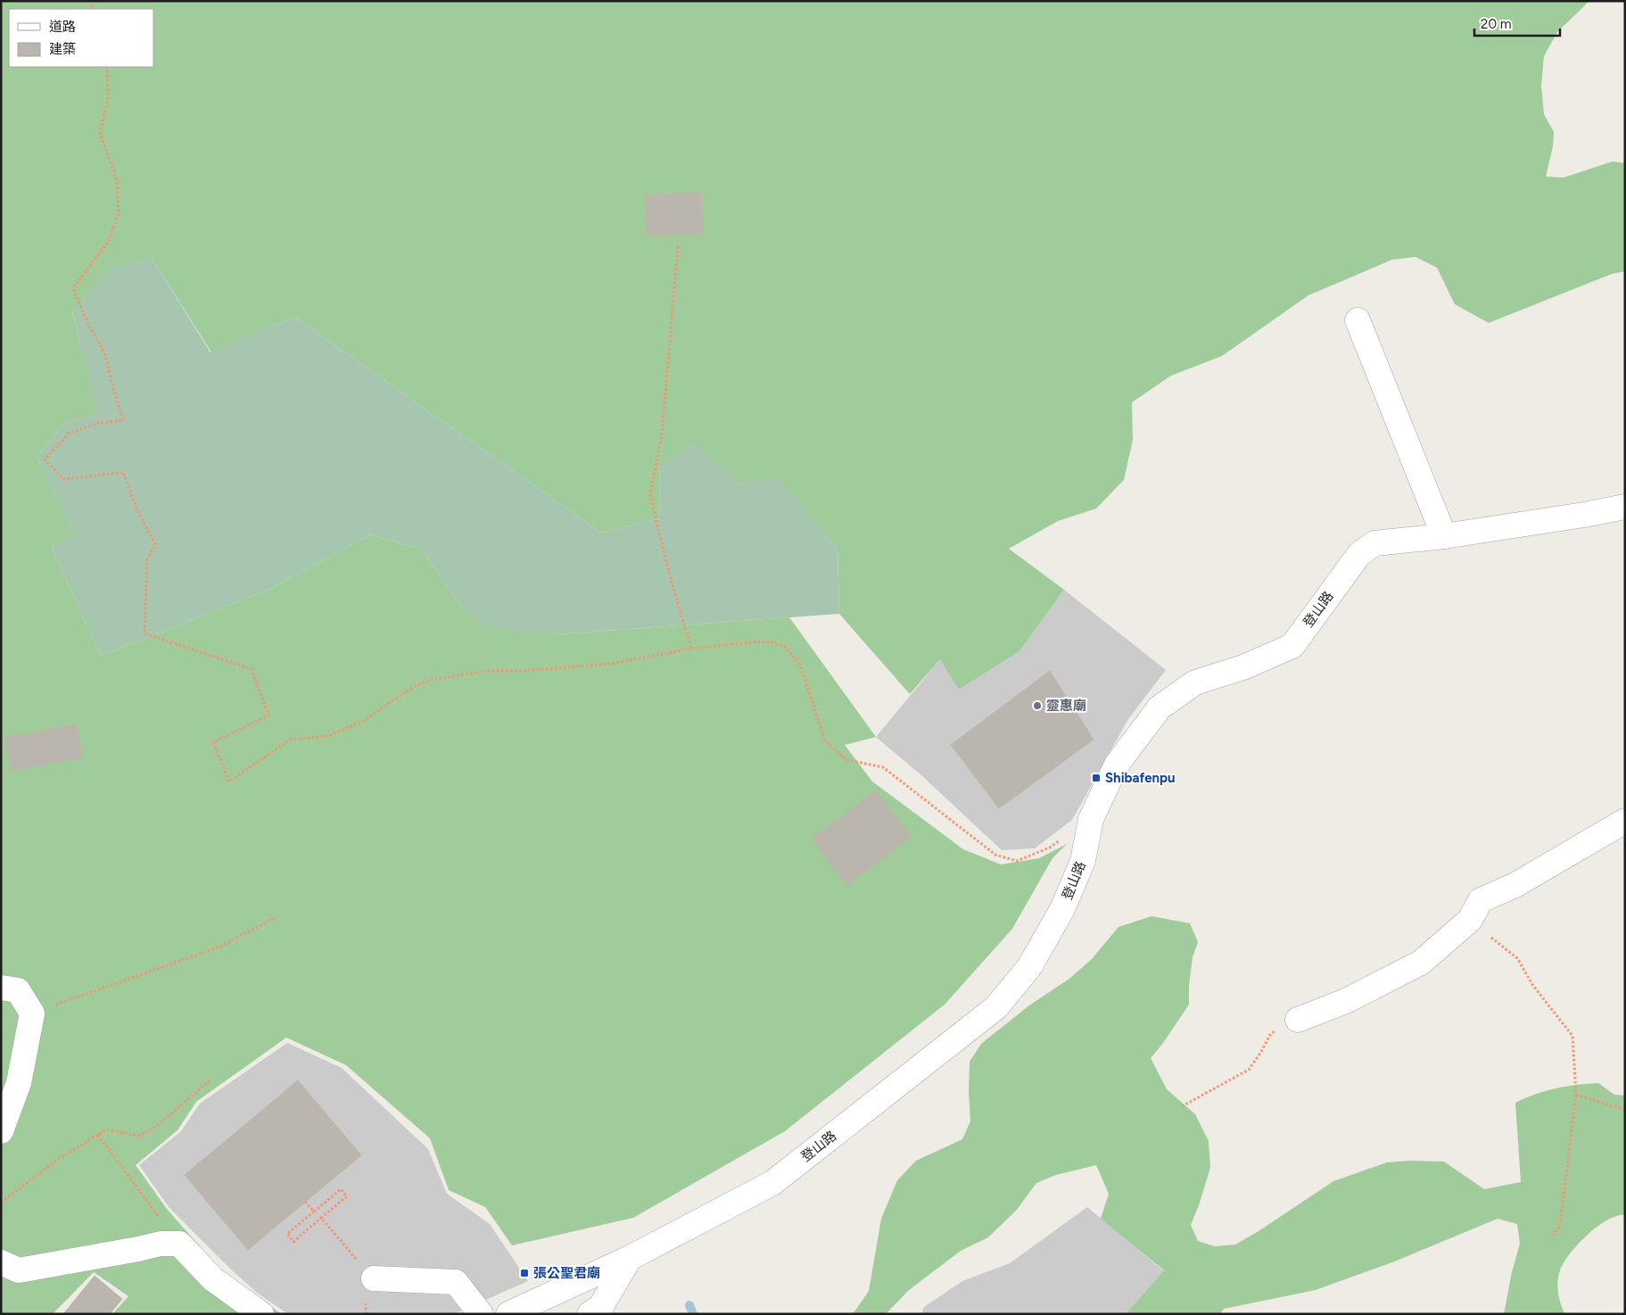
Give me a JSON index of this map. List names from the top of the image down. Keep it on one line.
{"streets":{"street":["登山路"]},"places":{"other":["靈惠廟"],"transit":["Shibafenpu","張公聖君廟"]},"legend":["道路","建築"],"scale_bar":"20 m"}
